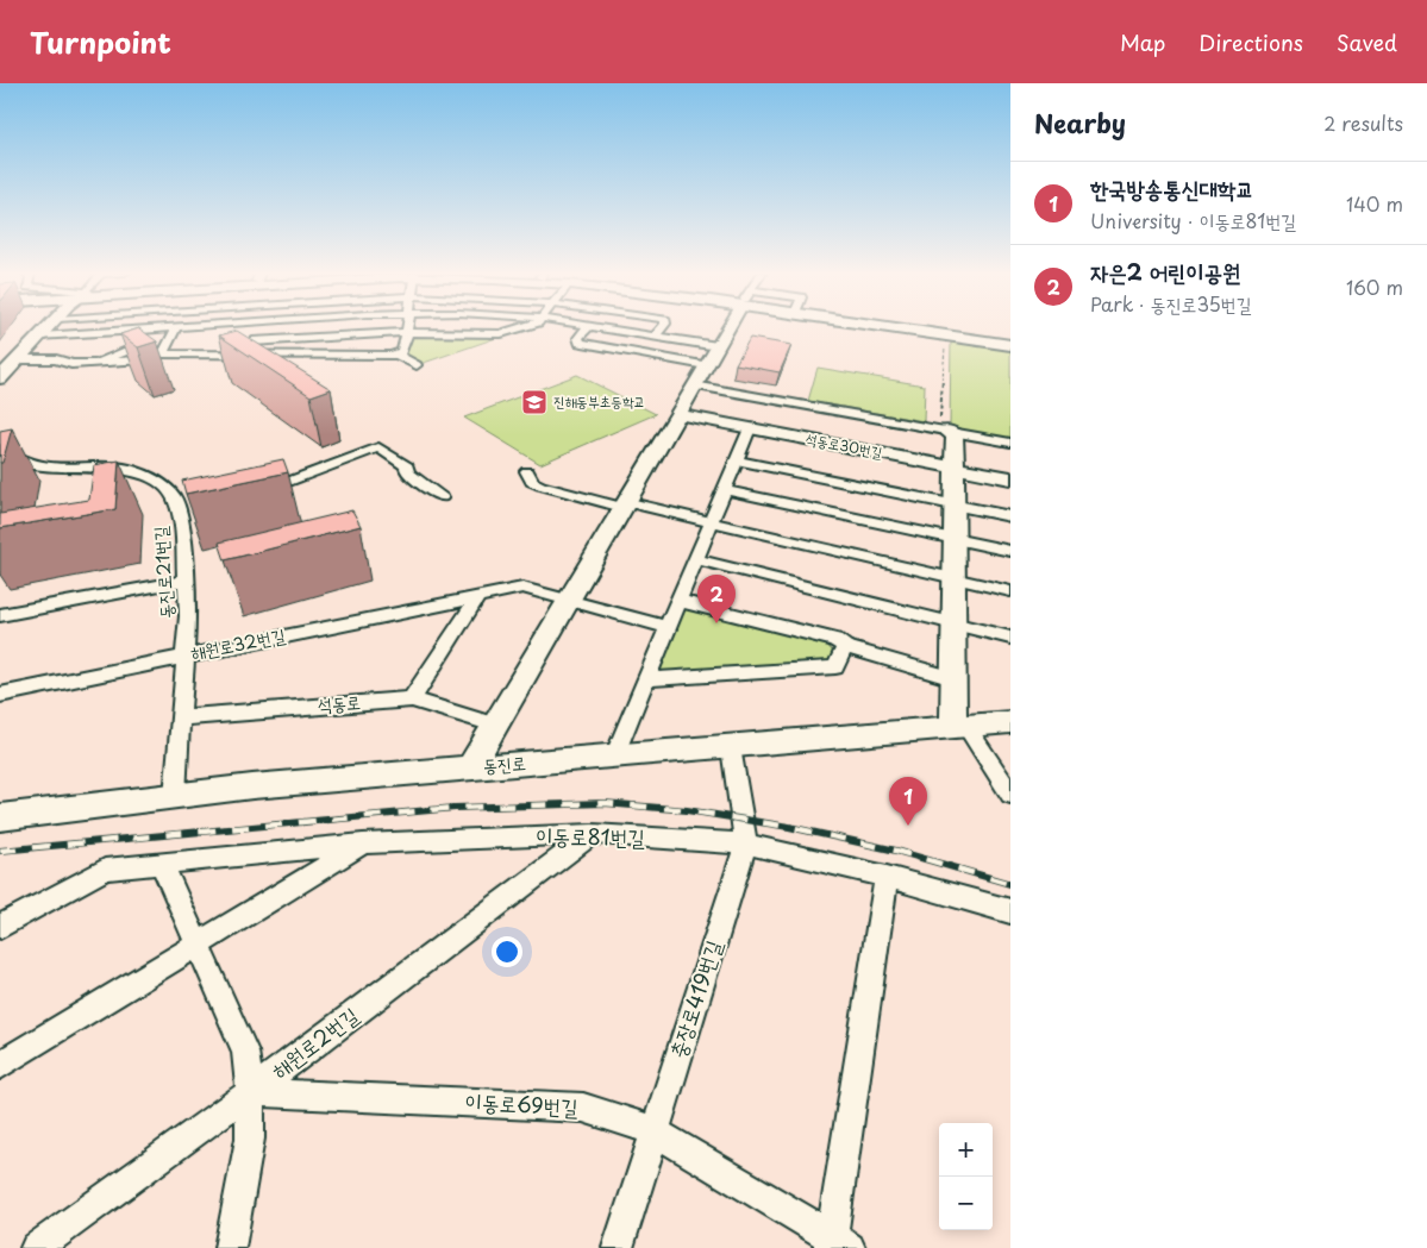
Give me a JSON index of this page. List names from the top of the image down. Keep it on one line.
{"streets":{"street":["석동로30번길","동진로21번길","해원로32번길","석동로","동진로","이동로81번길","충장로419번길","해원로2번길","이동로69번길"]},"crossings":[["동진로21번길","해원로32번길"],["동진로21번길","석동로"],["동진로21번길","동진로"],["동진로","충장로419번길"],["이동로81번길","충장로419번길"],["이동로81번길","해원로2번길"],["이동로81번길","이동로69번길"],["충장로419번길","이동로69번길"],["해원로2번길","이동로69번길"]],"places":{"school or university":["진해동부초등학교"]},"page":{"header":"Turnpoint","nav":["Map","Directions","Saved"],"heading":["Nearby","2 results"],"list":[{"mark":"1","name":"한국방송통신대학교","note":"University · 이동로81번길","value":"140 m"},{"mark":"2","name":"자은2 어린이공원","note":"Park · 동진로35번길","value":"160 m"}],"pins":["2","1"],"map_buttons":["+","−"]}}
